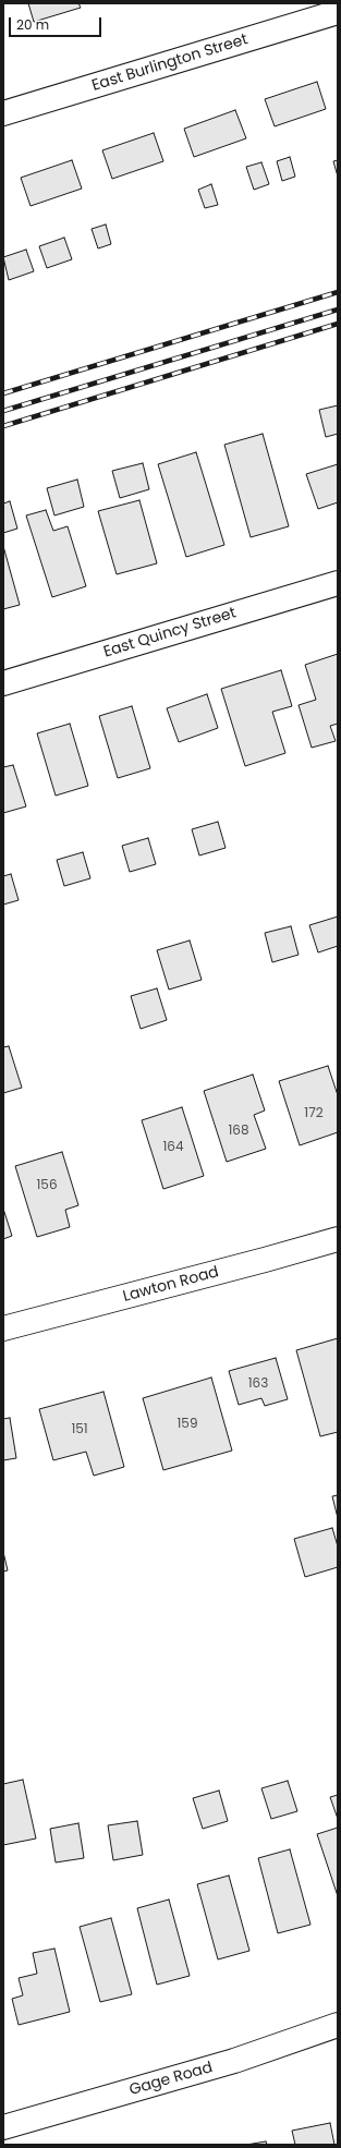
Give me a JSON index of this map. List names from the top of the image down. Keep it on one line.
{"streets":{"street":["East Burlington Street","East Quincy Street","Lawton Road","Gage Road"]},"house_numbers":["172","168","164","156","163","159","151"],"scale_bar":"20 m"}
